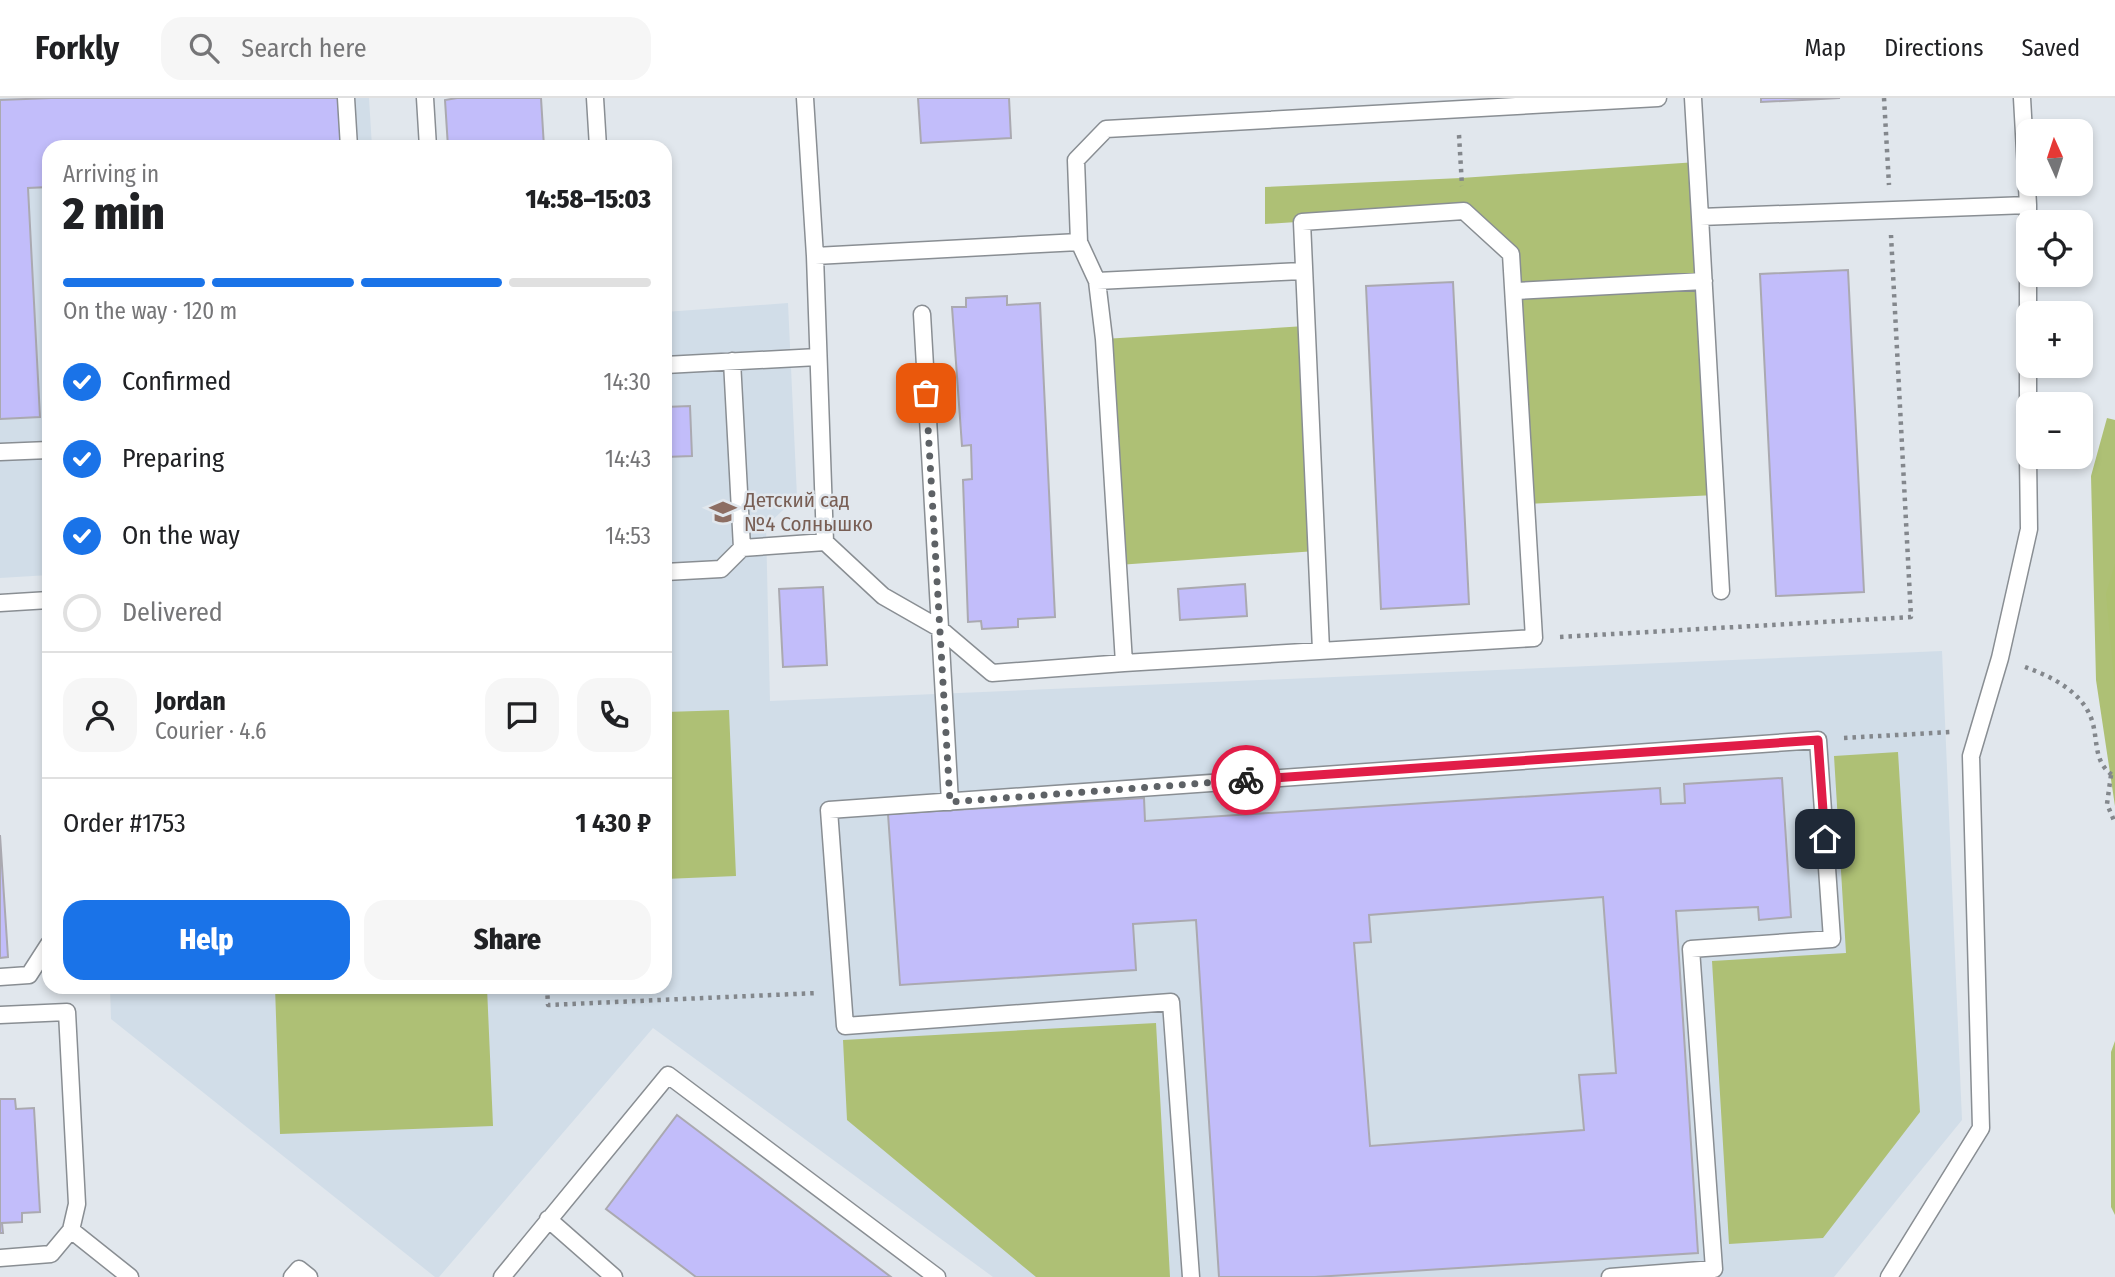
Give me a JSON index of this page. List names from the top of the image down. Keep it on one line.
{"places":{"school or university":["Детский сад №4 Солнышко"]},"north":"top","page":{"header":"Forkly","search":"Search here","nav":["Map","Directions","Saved"],"map_buttons":["+","−"],"heading":["2 min","Arriving in","14:58–15:03"],"panel":["Jordan","Courier · 4.6","Order #1753","1 430 ₽"],"bar":"On the way · 120 m","list":[["Confirmed","14:30"],["Preparing","14:43"],["On the way","14:53"],"Delivered"],"buttons":["Help","Share"]}}
